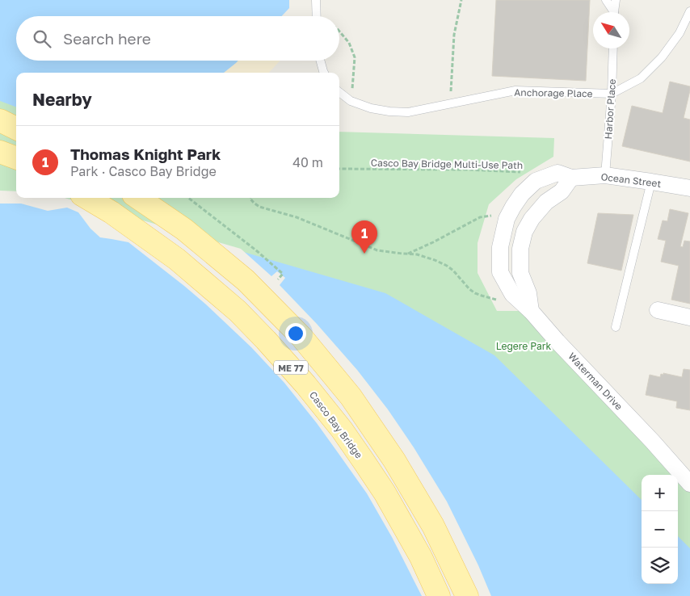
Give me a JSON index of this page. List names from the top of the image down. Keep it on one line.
{"streets":{"main road":["ME 77","Casco Bay Bridge"],"street":["Ocean Street","Waterman Drive"],"lane":["Anchorage Place","Harbor Place"],"path":["Casco Bay Bridge Multi-Use Path"]},"crossings":[["Anchorage Place","Harbor Place"],["Harbor Place","Ocean Street"],["Ocean Street","Waterman Drive"]],"parks":["Legere Park"],"north":"top left","page":{"search":"Search here","heading":"Nearby","list":[{"mark":"1","name":"Thomas Knight Park","note":"Park · Casco Bay Bridge","value":"40 m"}],"pins":"1","map_buttons":["+","−"]}}
